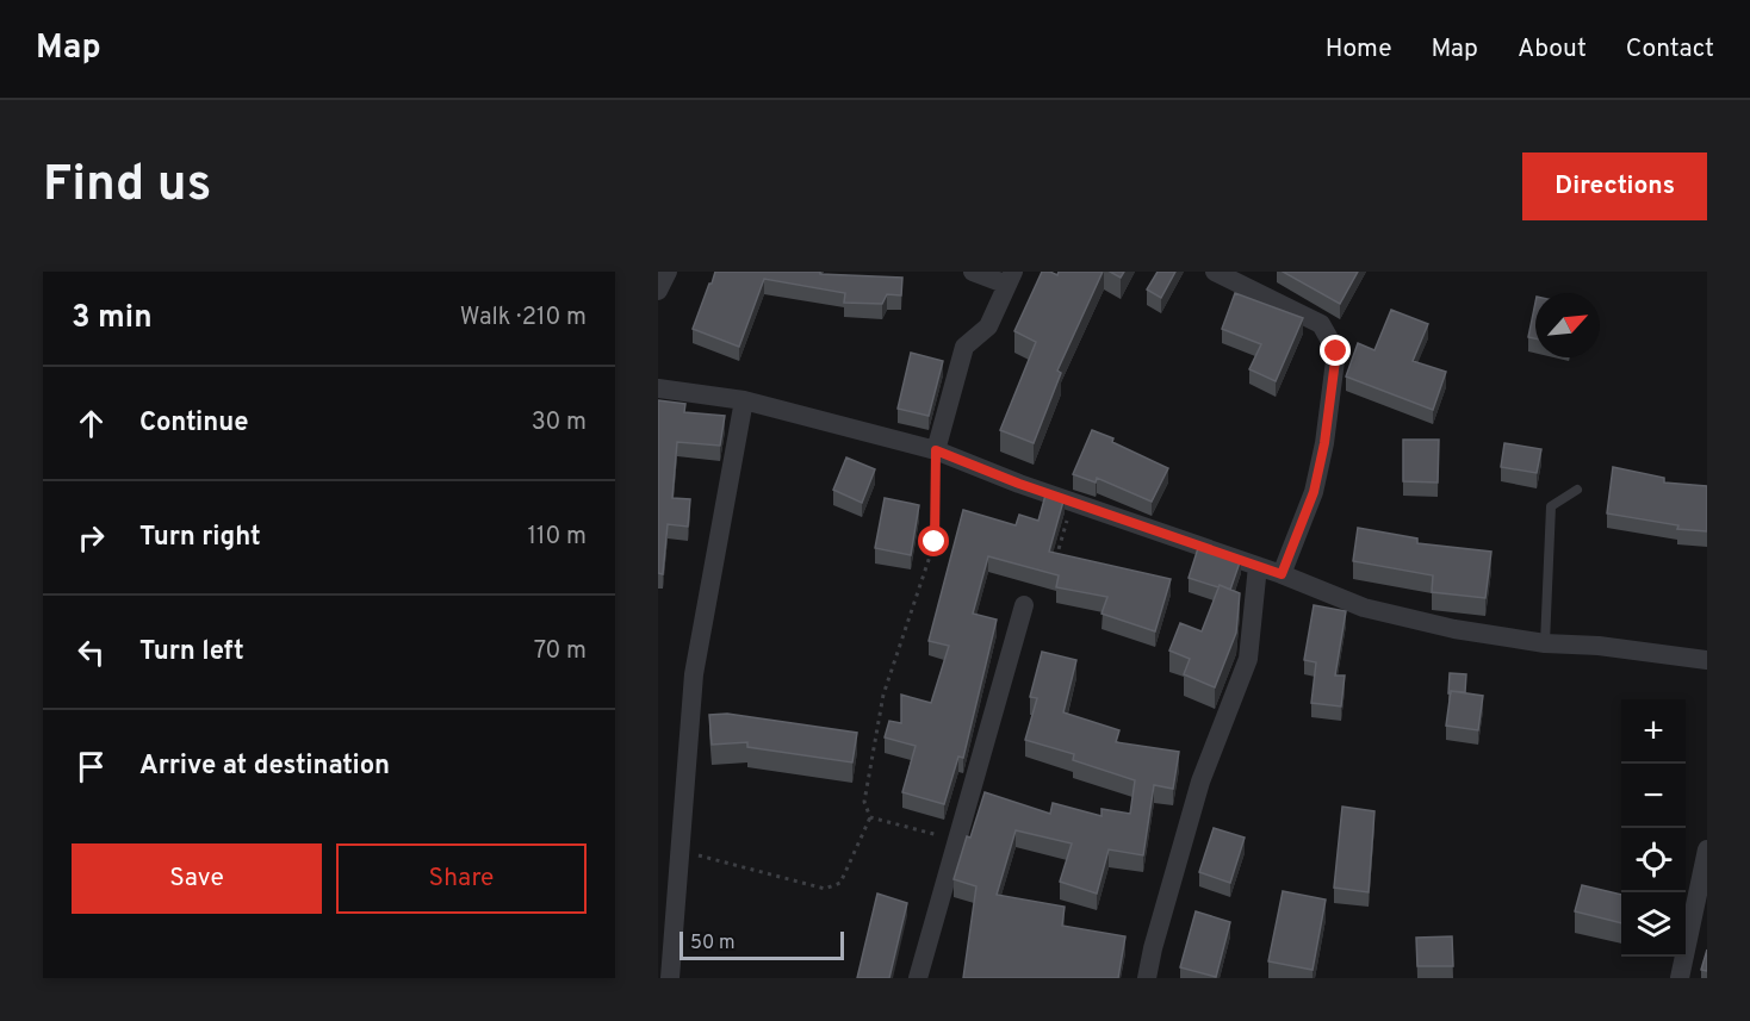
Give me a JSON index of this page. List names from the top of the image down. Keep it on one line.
{"scale_bar":"50 m","north":"top right","page":{"header":"Map","nav":["Home","Map","About","Contact"],"buttons":["Directions",["Save","Share"]],"title":"Find us","heading":["3 min","Walk · 210 m"],"list":[["Continue","30 m"],["Turn right","110 m"],["Turn left","70 m"],"Arrive at destination"],"map_buttons":["+","−"],"scale":"50 m"}}
